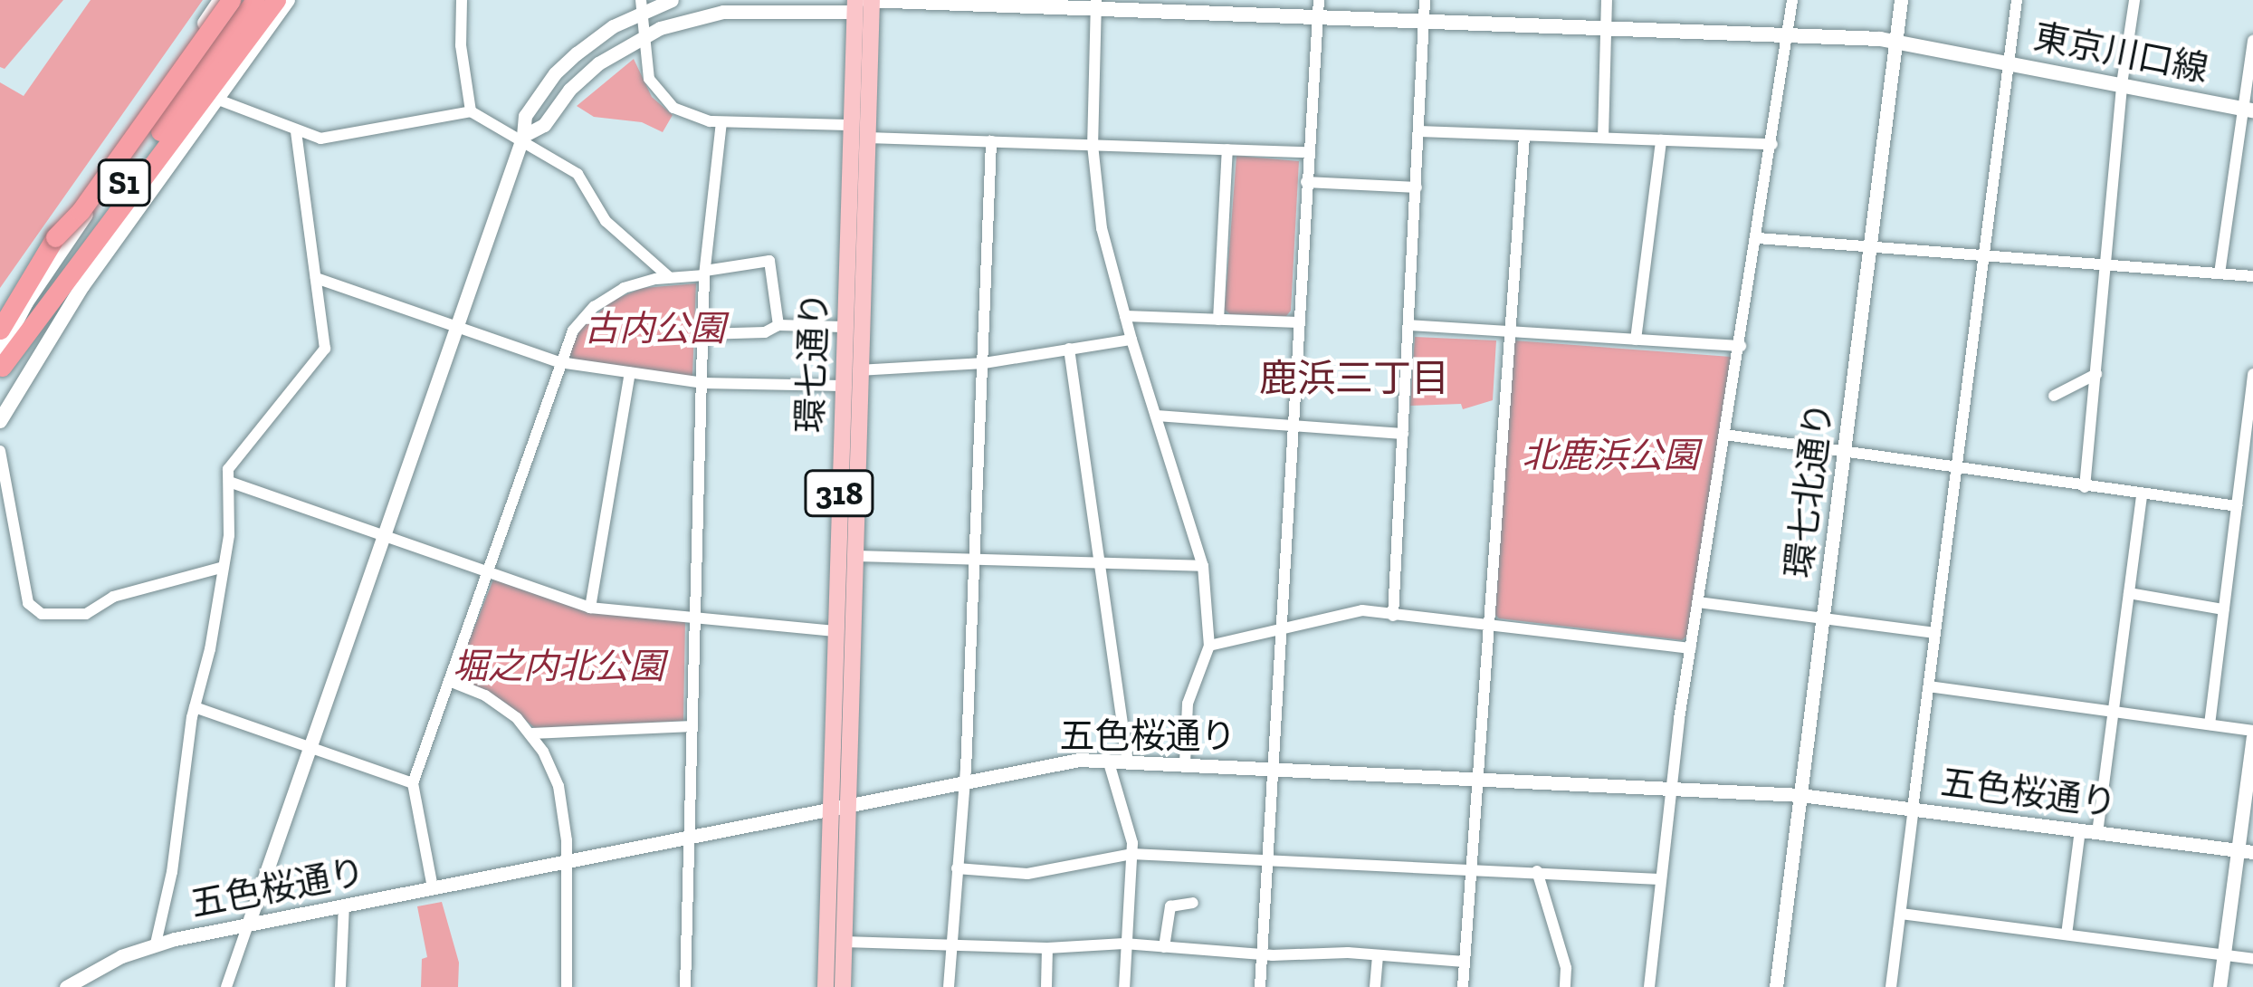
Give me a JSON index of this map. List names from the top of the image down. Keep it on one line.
{"streets":{"highway":["S1"],"main road":["東京川口線","環七通り","318"],"street":["環七北通り","五色桜通り"]},"crossings":[["東京川口線","環七通り"],["東京川口線","環七北通り"],["環七通り","五色桜通り"],["環七北通り","五色桜通り"]],"districts":["鹿浜三丁目"],"parks":["古内公園","北鹿浜公園","堀之内北公園"]}
